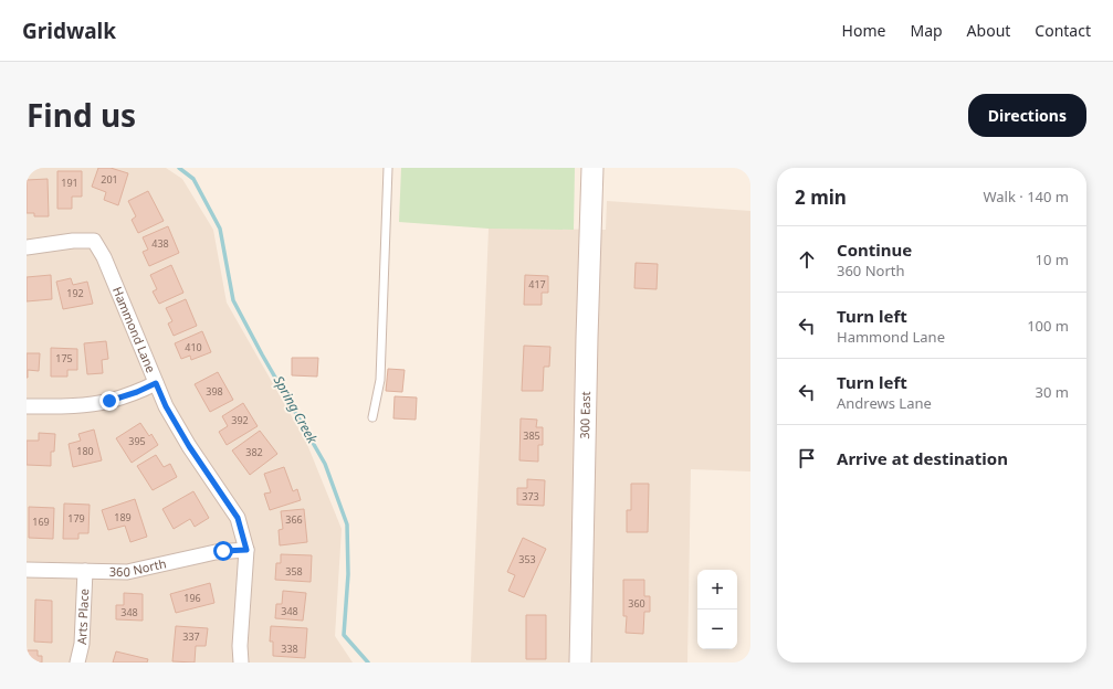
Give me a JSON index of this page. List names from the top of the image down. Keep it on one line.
{"streets":{"street":["Hammond Lane","300 East","360 North","Arts Place"]},"crossings":[["Hammond Lane","360 North"],["360 North","Arts Place"]],"water":["Spring Creek"],"house_numbers":["201","191","438","417","192","410","175","398","392","385","395","180","382","373","189","179","366","169","353","358","196","360","348","348","337","338"],"page":{"header":"Gridwalk","nav":["Home","Map","About","Contact"],"title":"Find us","buttons":"Directions","heading":["2 min","Walk · 140 m"],"list":[["Continue","360 North","10 m"],["Turn left","Hammond Lane","100 m"],["Turn left","Andrews Lane","30 m"],"Arrive at destination"],"map_buttons":["+","−"]}}
